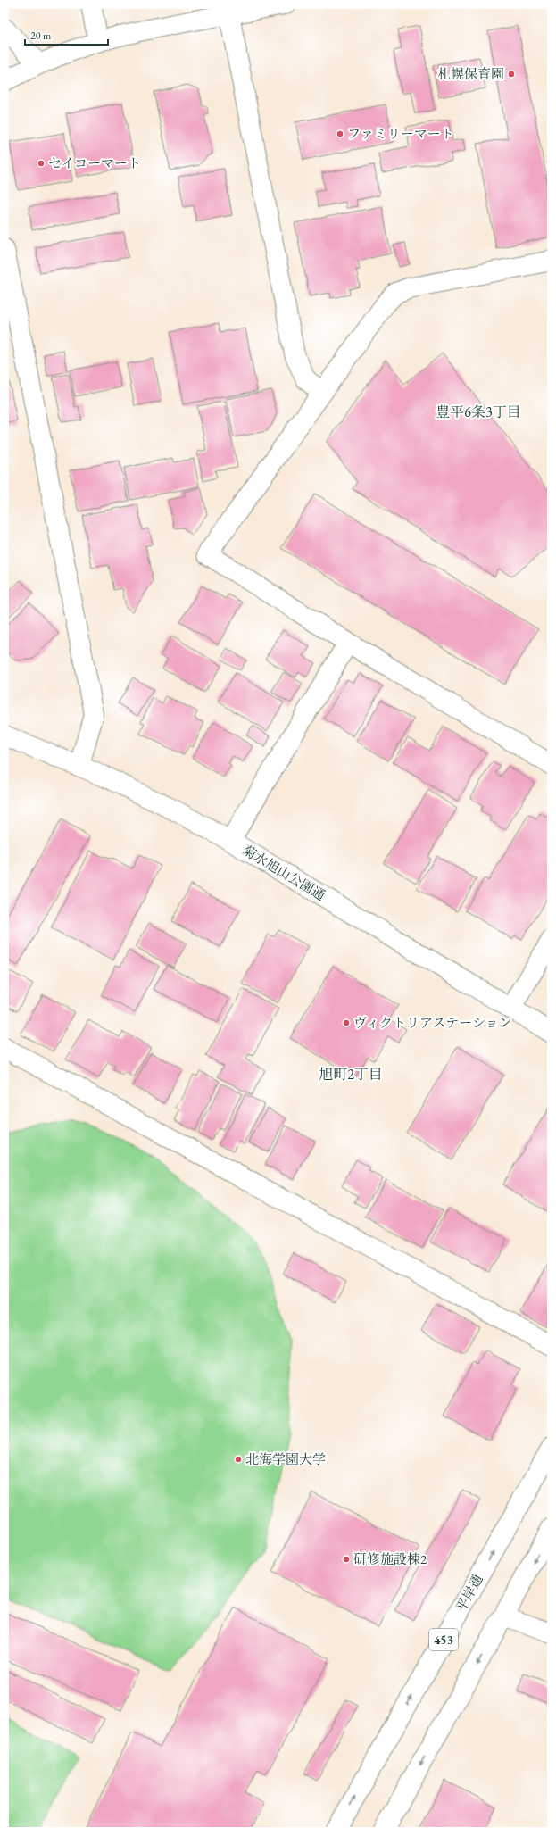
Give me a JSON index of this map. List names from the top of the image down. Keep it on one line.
{"streets":{"main road":["菊水旭山公園通","平岸通","453"]},"districts":["豊平6条3丁目","旭町2丁目"],"places":["札幌保育園","ファミリーマート","セイコーマート","ヴィクトリアステーション","北海学園大学","研修施設棟2"],"scale_bar":"20 m"}
